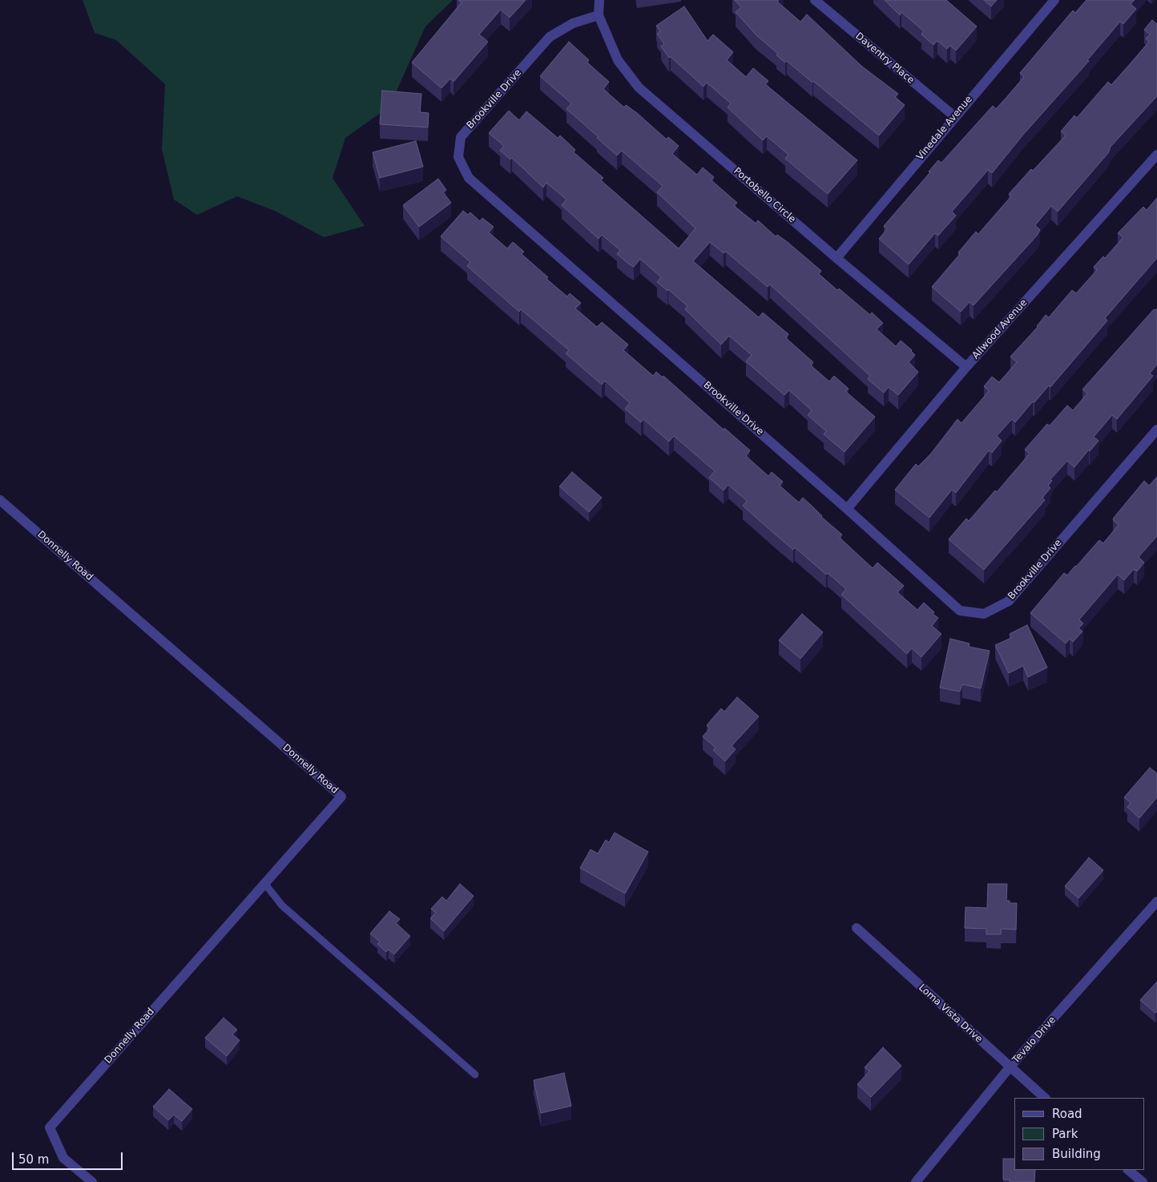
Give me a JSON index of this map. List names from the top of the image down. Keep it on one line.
{"streets":{"street":["Daventry Place","Brookville Drive","Vinedale Avenue","Portobello Circle","Allwood Avenue","Donnelly Road","Loma Vista Drive","Tevalo Drive"]},"crossings":[["Daventry Place","Vinedale Avenue"],["Brookville Drive","Portobello Circle"],["Brookville Drive","Allwood Avenue"],["Vinedale Avenue","Portobello Circle"],["Portobello Circle","Allwood Avenue"],["Loma Vista Drive","Tevalo Drive"]],"legend":["Road","Park","Building"],"scale_bar":"50 m"}
